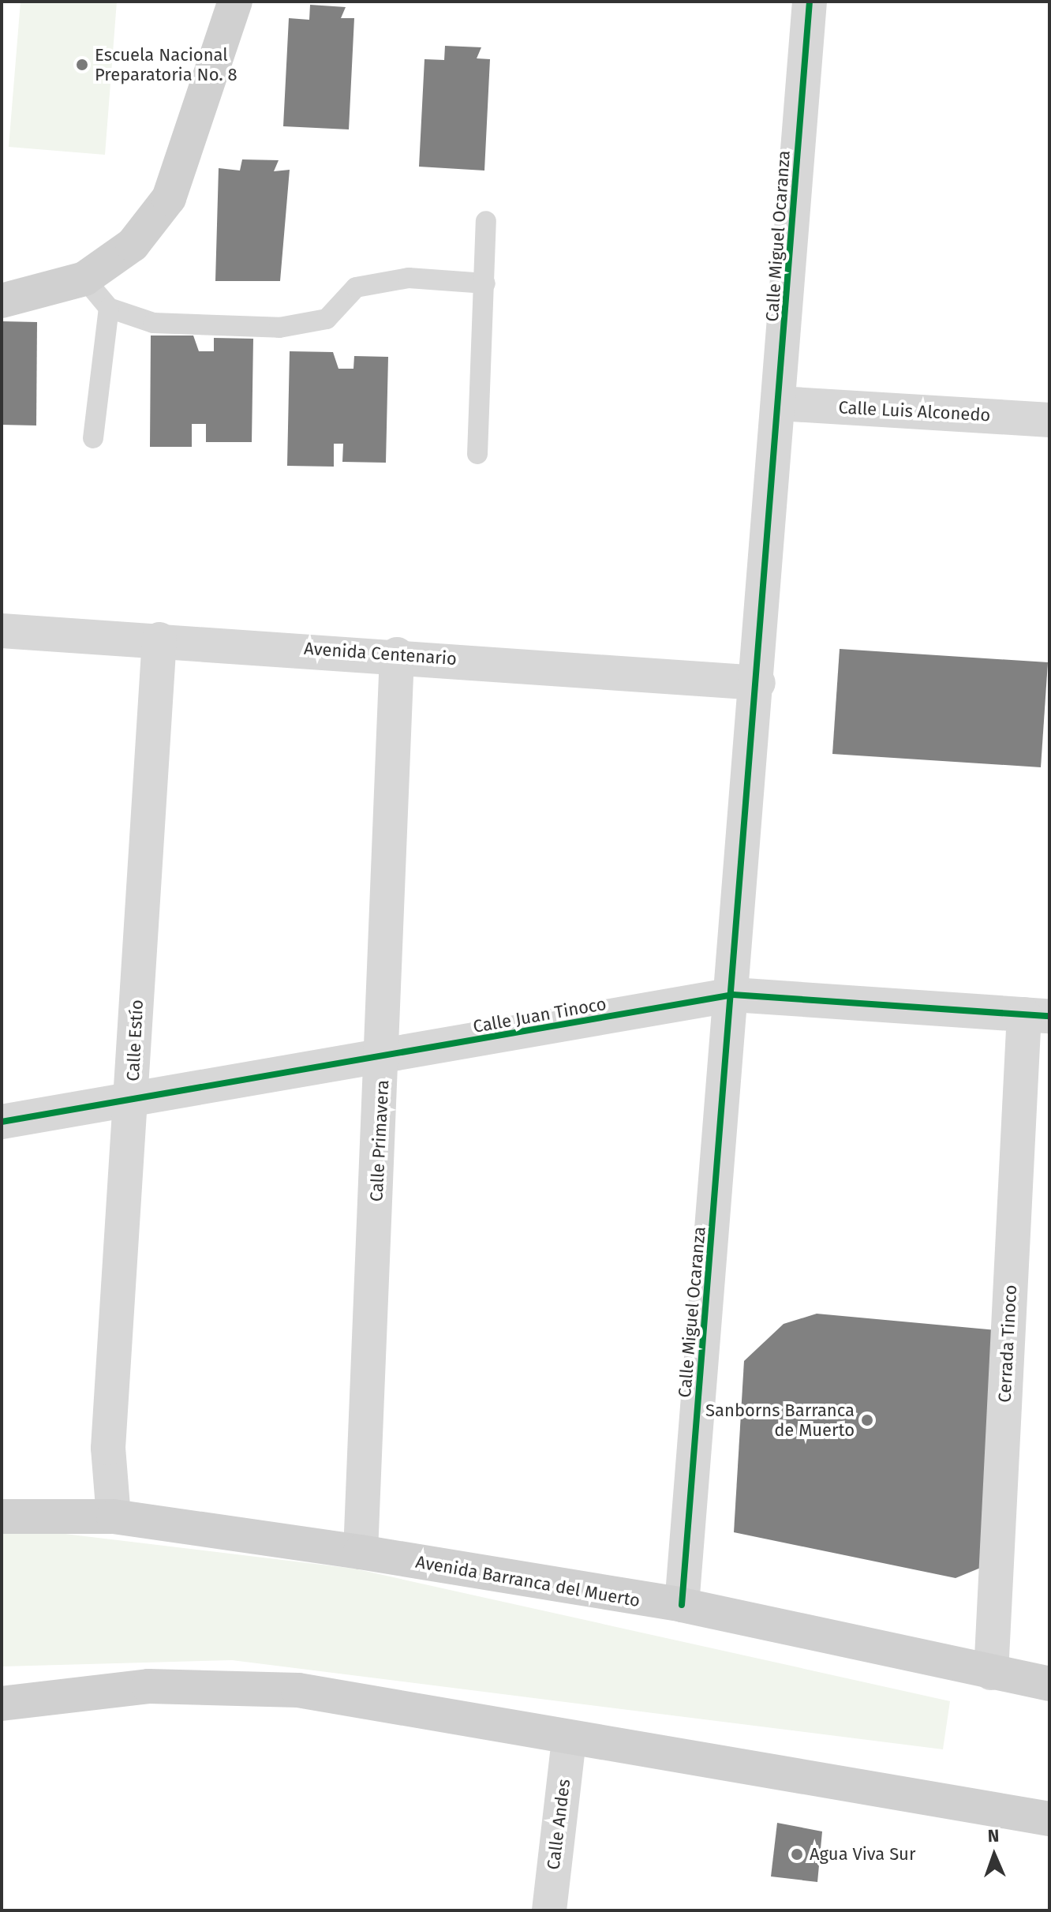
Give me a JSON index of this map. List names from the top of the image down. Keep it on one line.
{"streets":{"main road":["Avenida Barranca del Muerto"],"street":["Calle Miguel Ocaranza","Calle Luis Alconedo","Avenida Centenario","Calle Juan Tinoco","Calle Estío","Calle Primavera","Cerrada Tinoco","Calle Andes"]},"crossings":[["Calle Miguel Ocaranza","Calle Luis Alconedo"],["Calle Miguel Ocaranza","Avenida Centenario"],["Calle Miguel Ocaranza","Calle Juan Tinoco"],["Calle Miguel Ocaranza","Avenida Barranca del Muerto"],["Avenida Centenario","Calle Estío"],["Avenida Centenario","Calle Primavera"],["Calle Juan Tinoco","Calle Estío"],["Calle Juan Tinoco","Calle Primavera"],["Calle Juan Tinoco","Cerrada Tinoco"],["Calle Estío","Avenida Barranca del Muerto"],["Calle Primavera","Avenida Barranca del Muerto"],["Cerrada Tinoco","Avenida Barranca del Muerto"]],"places":["Escuela Nacional Preparatoria No. 8","Sanborns Barranca de Muerto","Agua Viva Sur"],"north":"top"}
